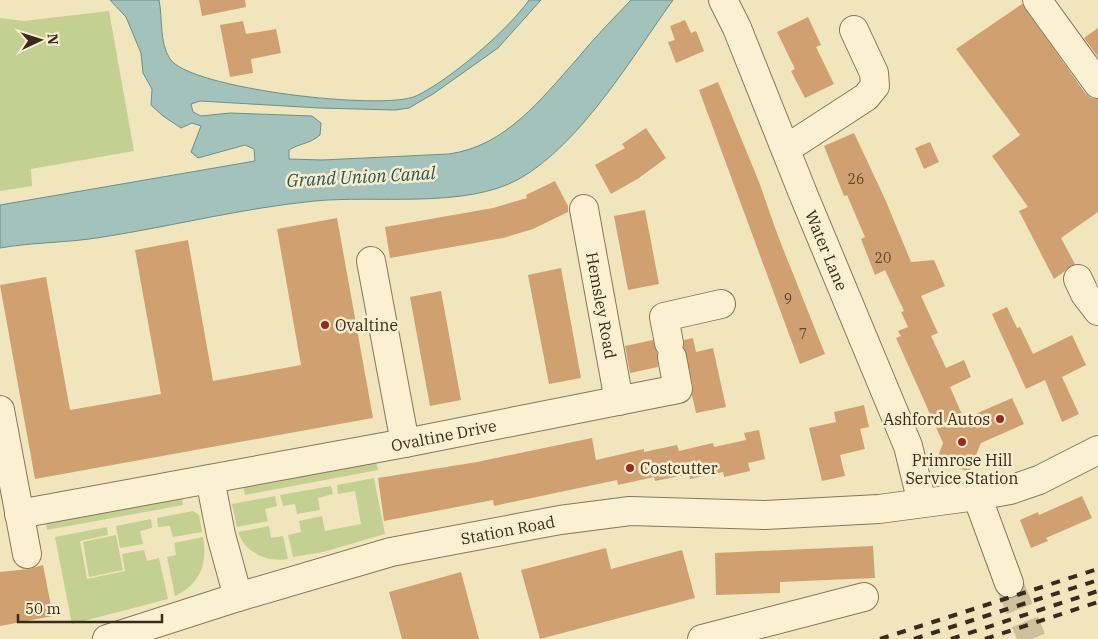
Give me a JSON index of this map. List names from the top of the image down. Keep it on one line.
{"streets":{"street":["Water Lane","Hemsley Road","Ovaltine Drive","Station Road"]},"crossings":[["Water Lane","Station Road"],["Hemsley Road","Ovaltine Drive"]],"water":["Grand Union Canal"],"places":["Ovaltine","Ashford Autos","Primrose Hill Service Station","Costcutter"],"house_numbers":["26","20","9","7"],"scale_bar":"50 m","north":"right"}
